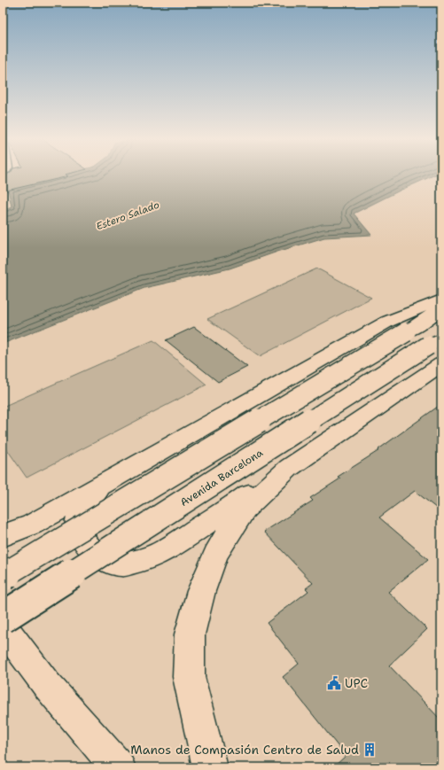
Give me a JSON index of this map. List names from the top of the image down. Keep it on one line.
{"streets":{"main road":["Avenida Barcelona"]},"water":["Estero Salado"],"places":{"public building":["UPC"],"building":["Manos de Compasión Centro de Salud"]}}
